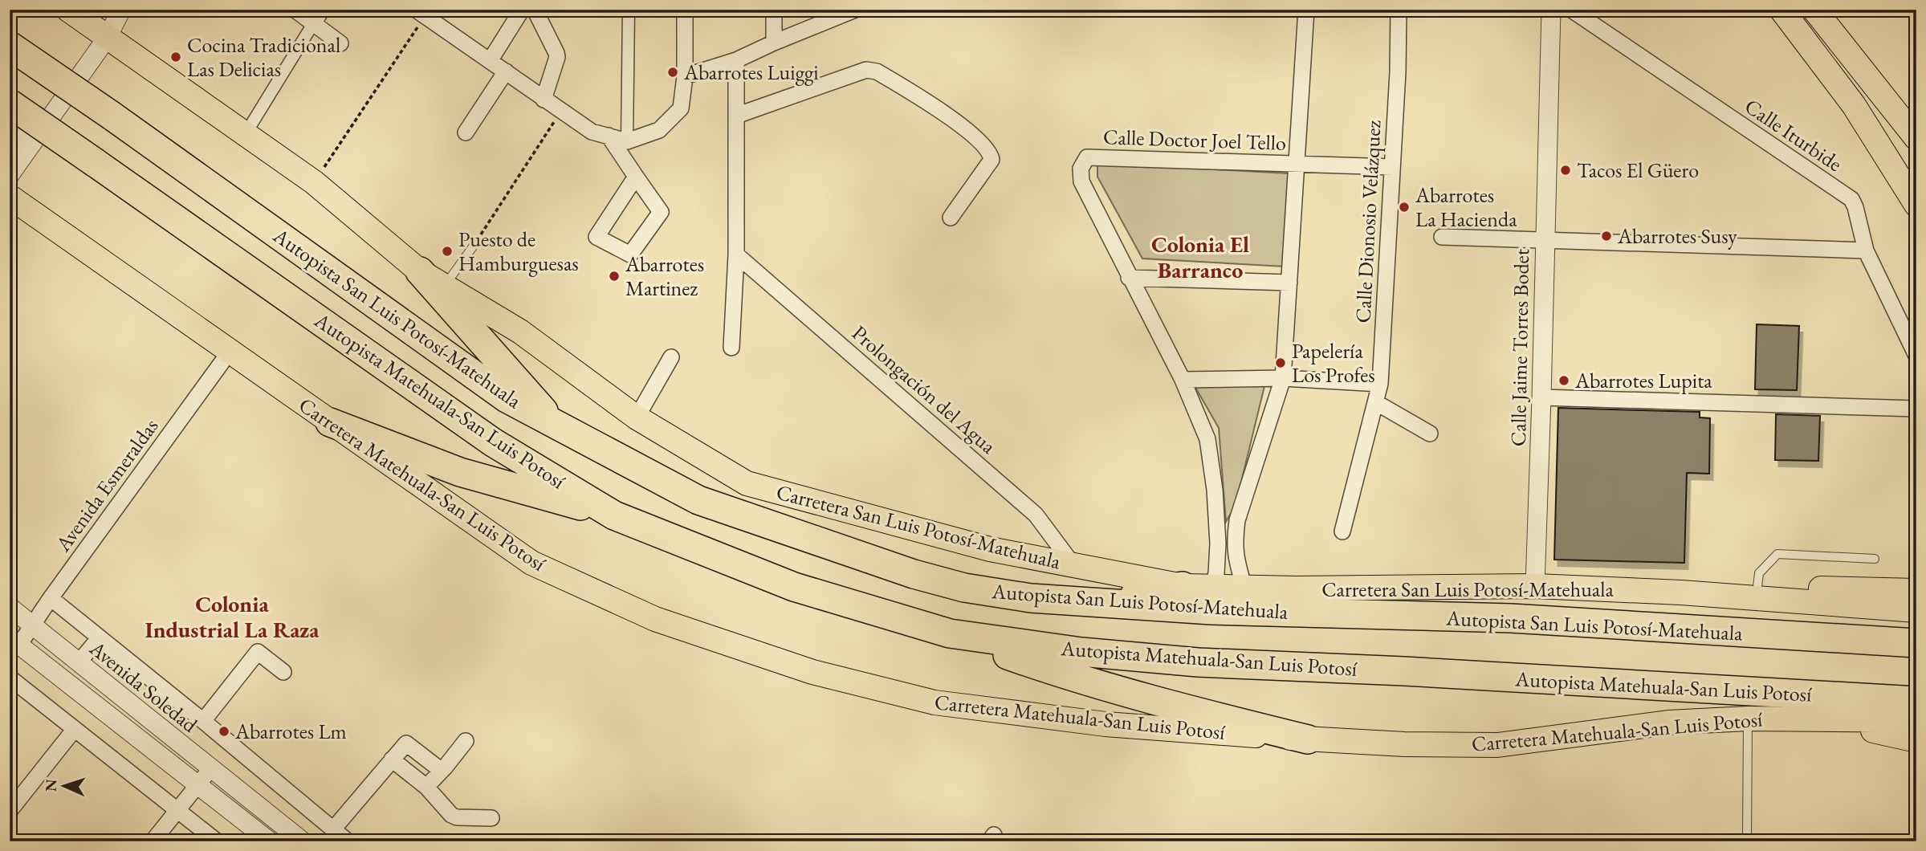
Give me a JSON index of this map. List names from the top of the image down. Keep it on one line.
{"streets":{"highway":["Autopista San Luis Potosí-Matehuala","Autopista Matehuala-San Luis Potosí"],"main road":["Carretera Matehuala-San Luis Potosí","Carretera San Luis Potosí-Matehuala"],"street":["Calle Iturbide","Calle Doctor Joel Tello","Calle Dionosio Velázquez","Calle Jaime Torres Bodet","Prolongación del Agua","Avenida Esmeraldas","Avenida Soledad"]},"crossings":[["Calle Doctor Joel Tello","Calle Dionosio Velázquez"],["Calle Doctor Joel Tello","Carretera San Luis Potosí-Matehuala"],["Calle Jaime Torres Bodet","Carretera San Luis Potosí-Matehuala"],["Prolongación del Agua","Carretera San Luis Potosí-Matehuala"],["Carretera Matehuala-San Luis Potosí","Avenida Esmeraldas"],["Avenida Esmeraldas","Avenida Soledad"]],"districts":["Colonia El Barranco","Colonia Industrial La Raza"],"places":["Cocina Tradicional Las Delicias","Abarrotes Luiggi","Tacos El Güero","Abarrotes La Hacienda","Abarrotes Susy","Puesto de Hamburguesas","Abarrotes Martinez","Papelería Los Profes","Abarrotes Lupita","Abarrotes Lm"],"north":"left"}
